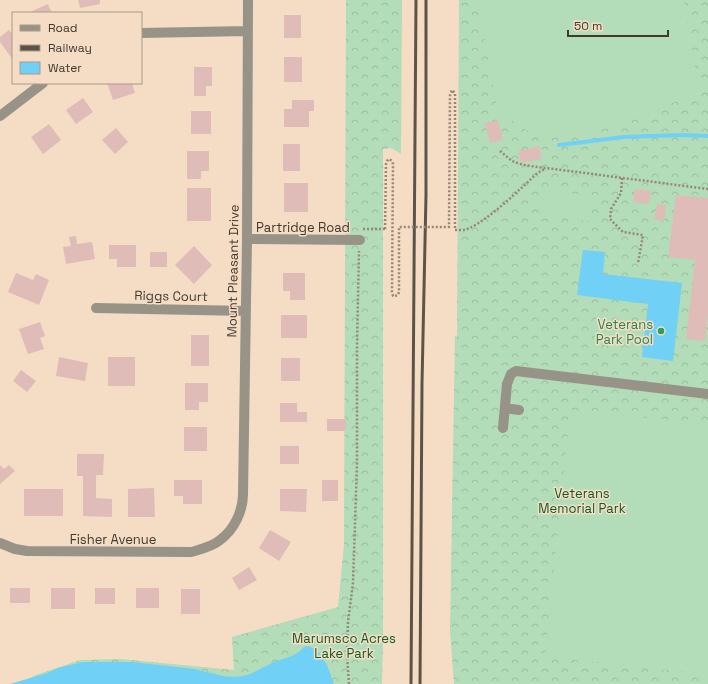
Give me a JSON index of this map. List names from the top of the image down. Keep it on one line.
{"streets":{"street":["Partridge Road","Mount Pleasant Drive","Riggs Court","Fisher Avenue"]},"crossings":[["Partridge Road","Mount Pleasant Drive"],["Mount Pleasant Drive","Riggs Court"],["Mount Pleasant Drive","Fisher Avenue"]],"parks":["Veterans Memorial Park","Marumsco Acres Lake Park"],"places":["Veterans Park Pool"],"legend":["Road","Railway","Water"],"scale_bar":"50 m"}
